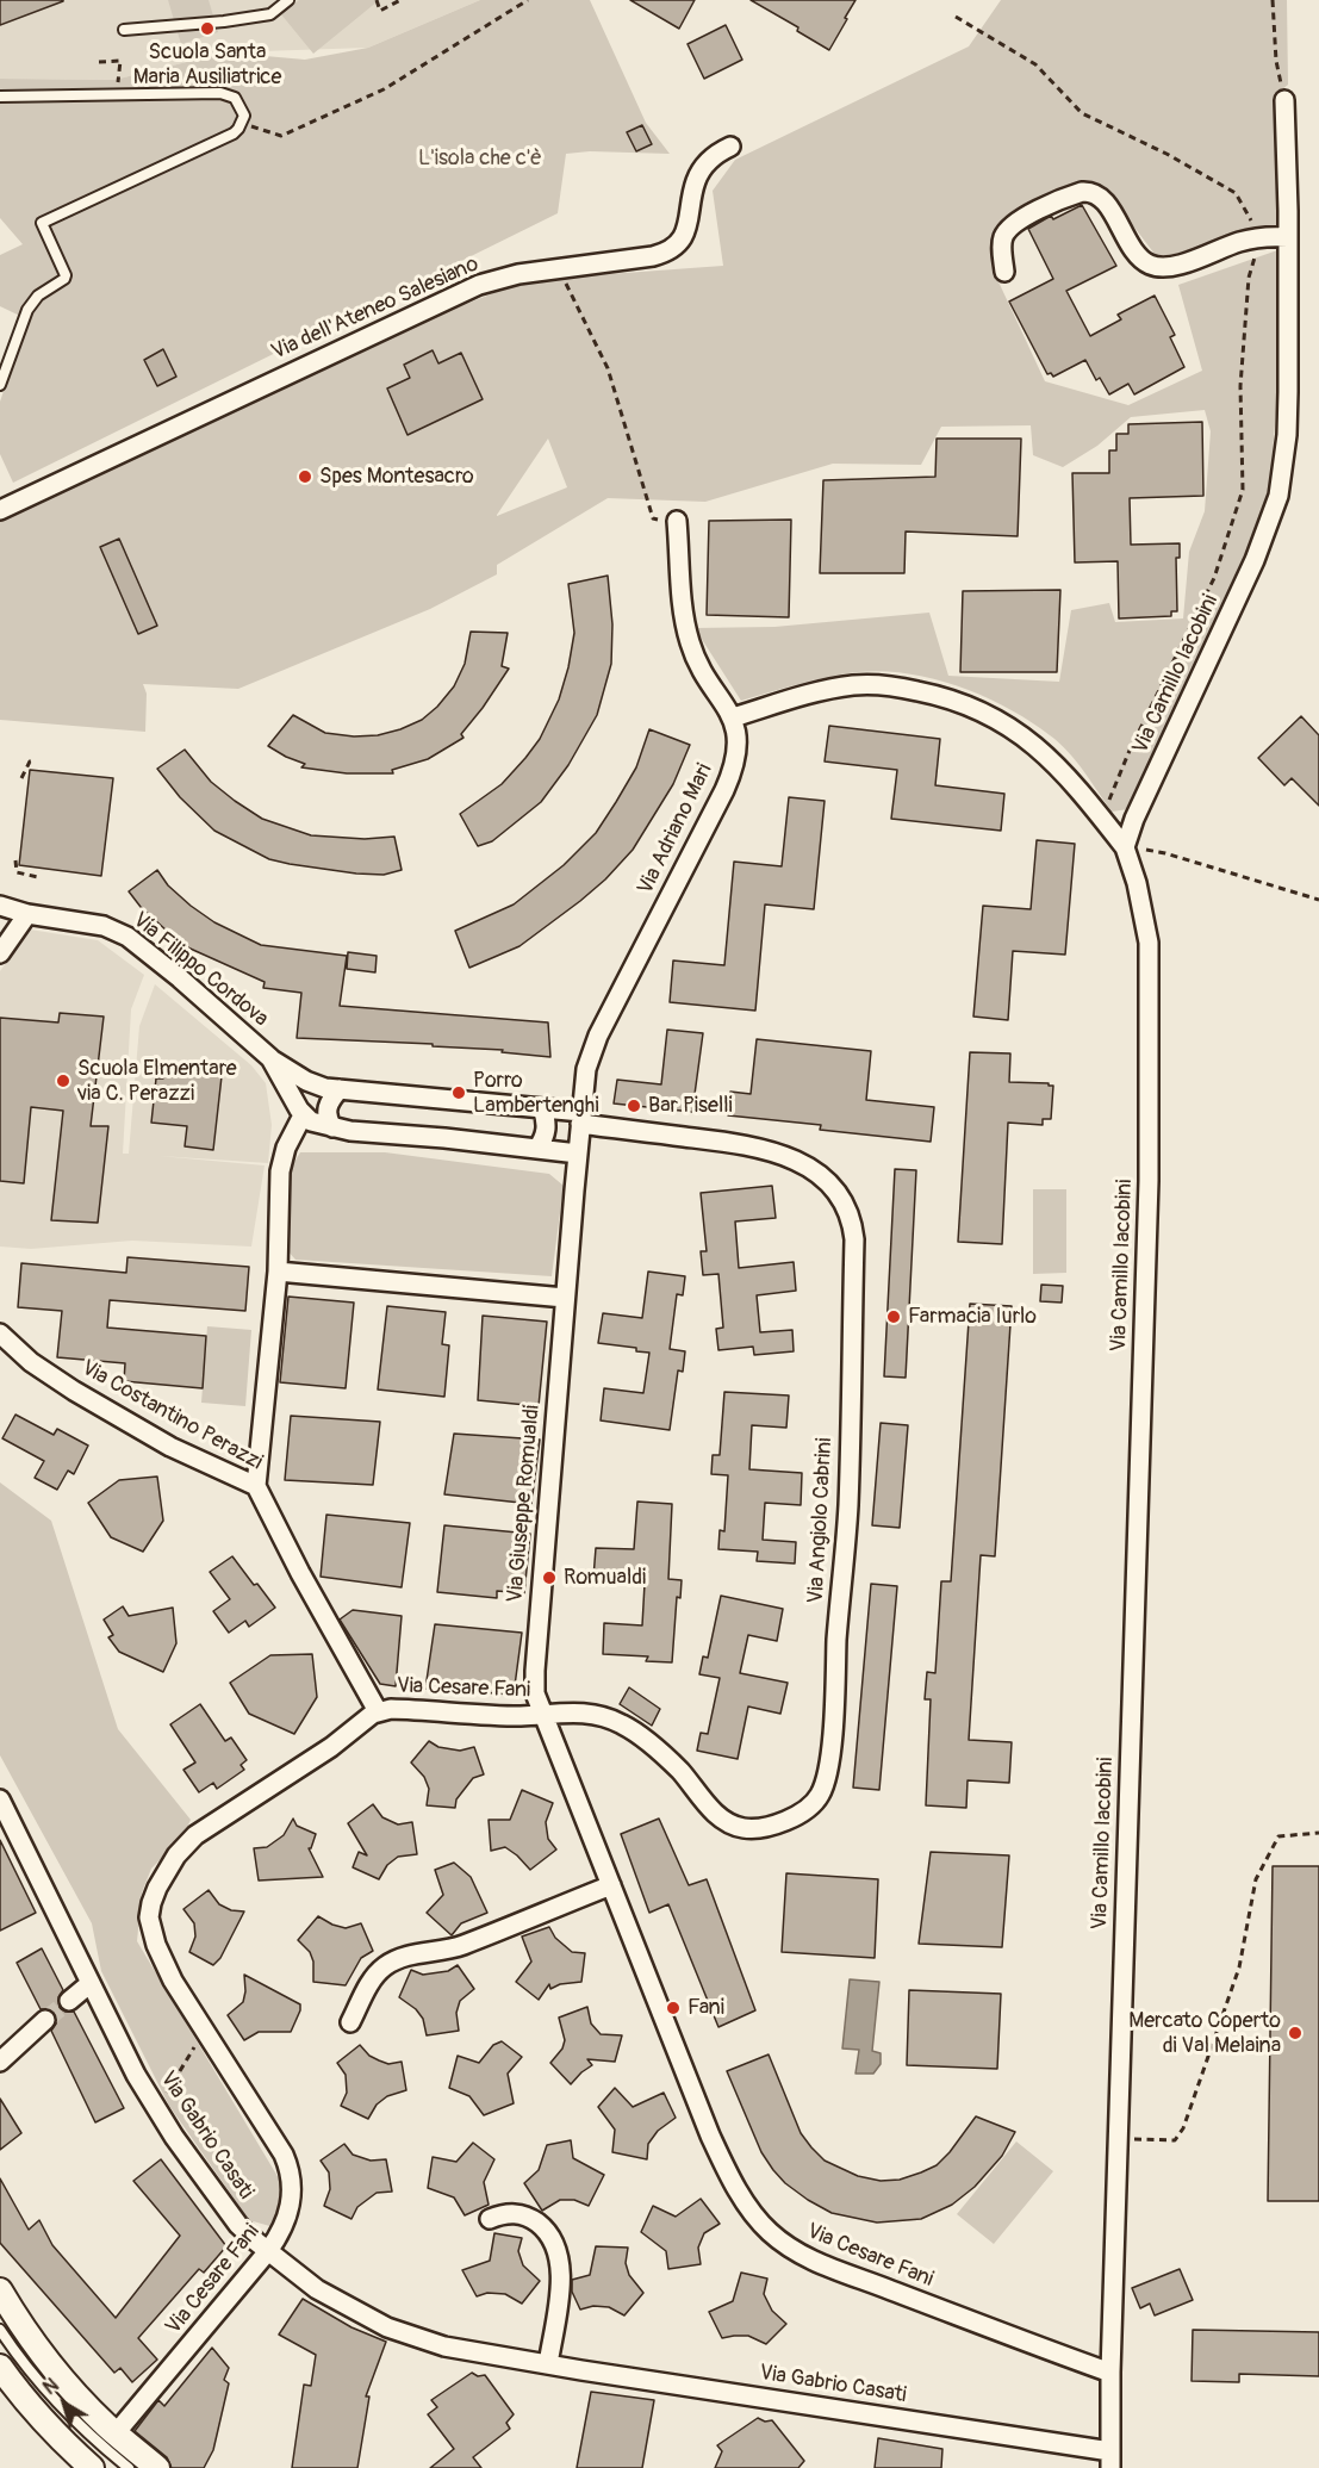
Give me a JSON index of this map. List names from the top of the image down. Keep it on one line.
{"streets":{"street":["Via dell'Ateneo Salesiano","Via Camillo Iacobini","Via Adriano Mari","Via Filippo Cordova","Via Costantino Perazzi","Via Giuseppe Romualdi","Via Angiolo Cabrini","Via Cesare Fani","Via Gabrio Casati"]},"crossings":[["Via Camillo Iacobini","Via Cesare Fani"],["Via Camillo Iacobini","Via Gabrio Casati"],["Via Adriano Mari","Via Giuseppe Romualdi"],["Via Adriano Mari","Via Angiolo Cabrini"],["Via Filippo Cordova","Via Angiolo Cabrini"],["Via Costantino Perazzi","Via Cesare Fani"],["Via Giuseppe Romualdi","Via Angiolo Cabrini"],["Via Giuseppe Romualdi","Via Cesare Fani"],["Via Angiolo Cabrini","Via Cesare Fani"],["Via Cesare Fani","Via Gabrio Casati"]],"parks":["L'isola che c'è"],"places":["Scuola Santa Maria Ausiliatrice","Spes Montesacro","Scuola Elmentare via C. Perazzi","Porro Lambertenghi","Bar Piselli","Farmacia Iurlo","Romualdi","Fani","Mercato Coperto di Val Melaina"],"north":"top left"}
